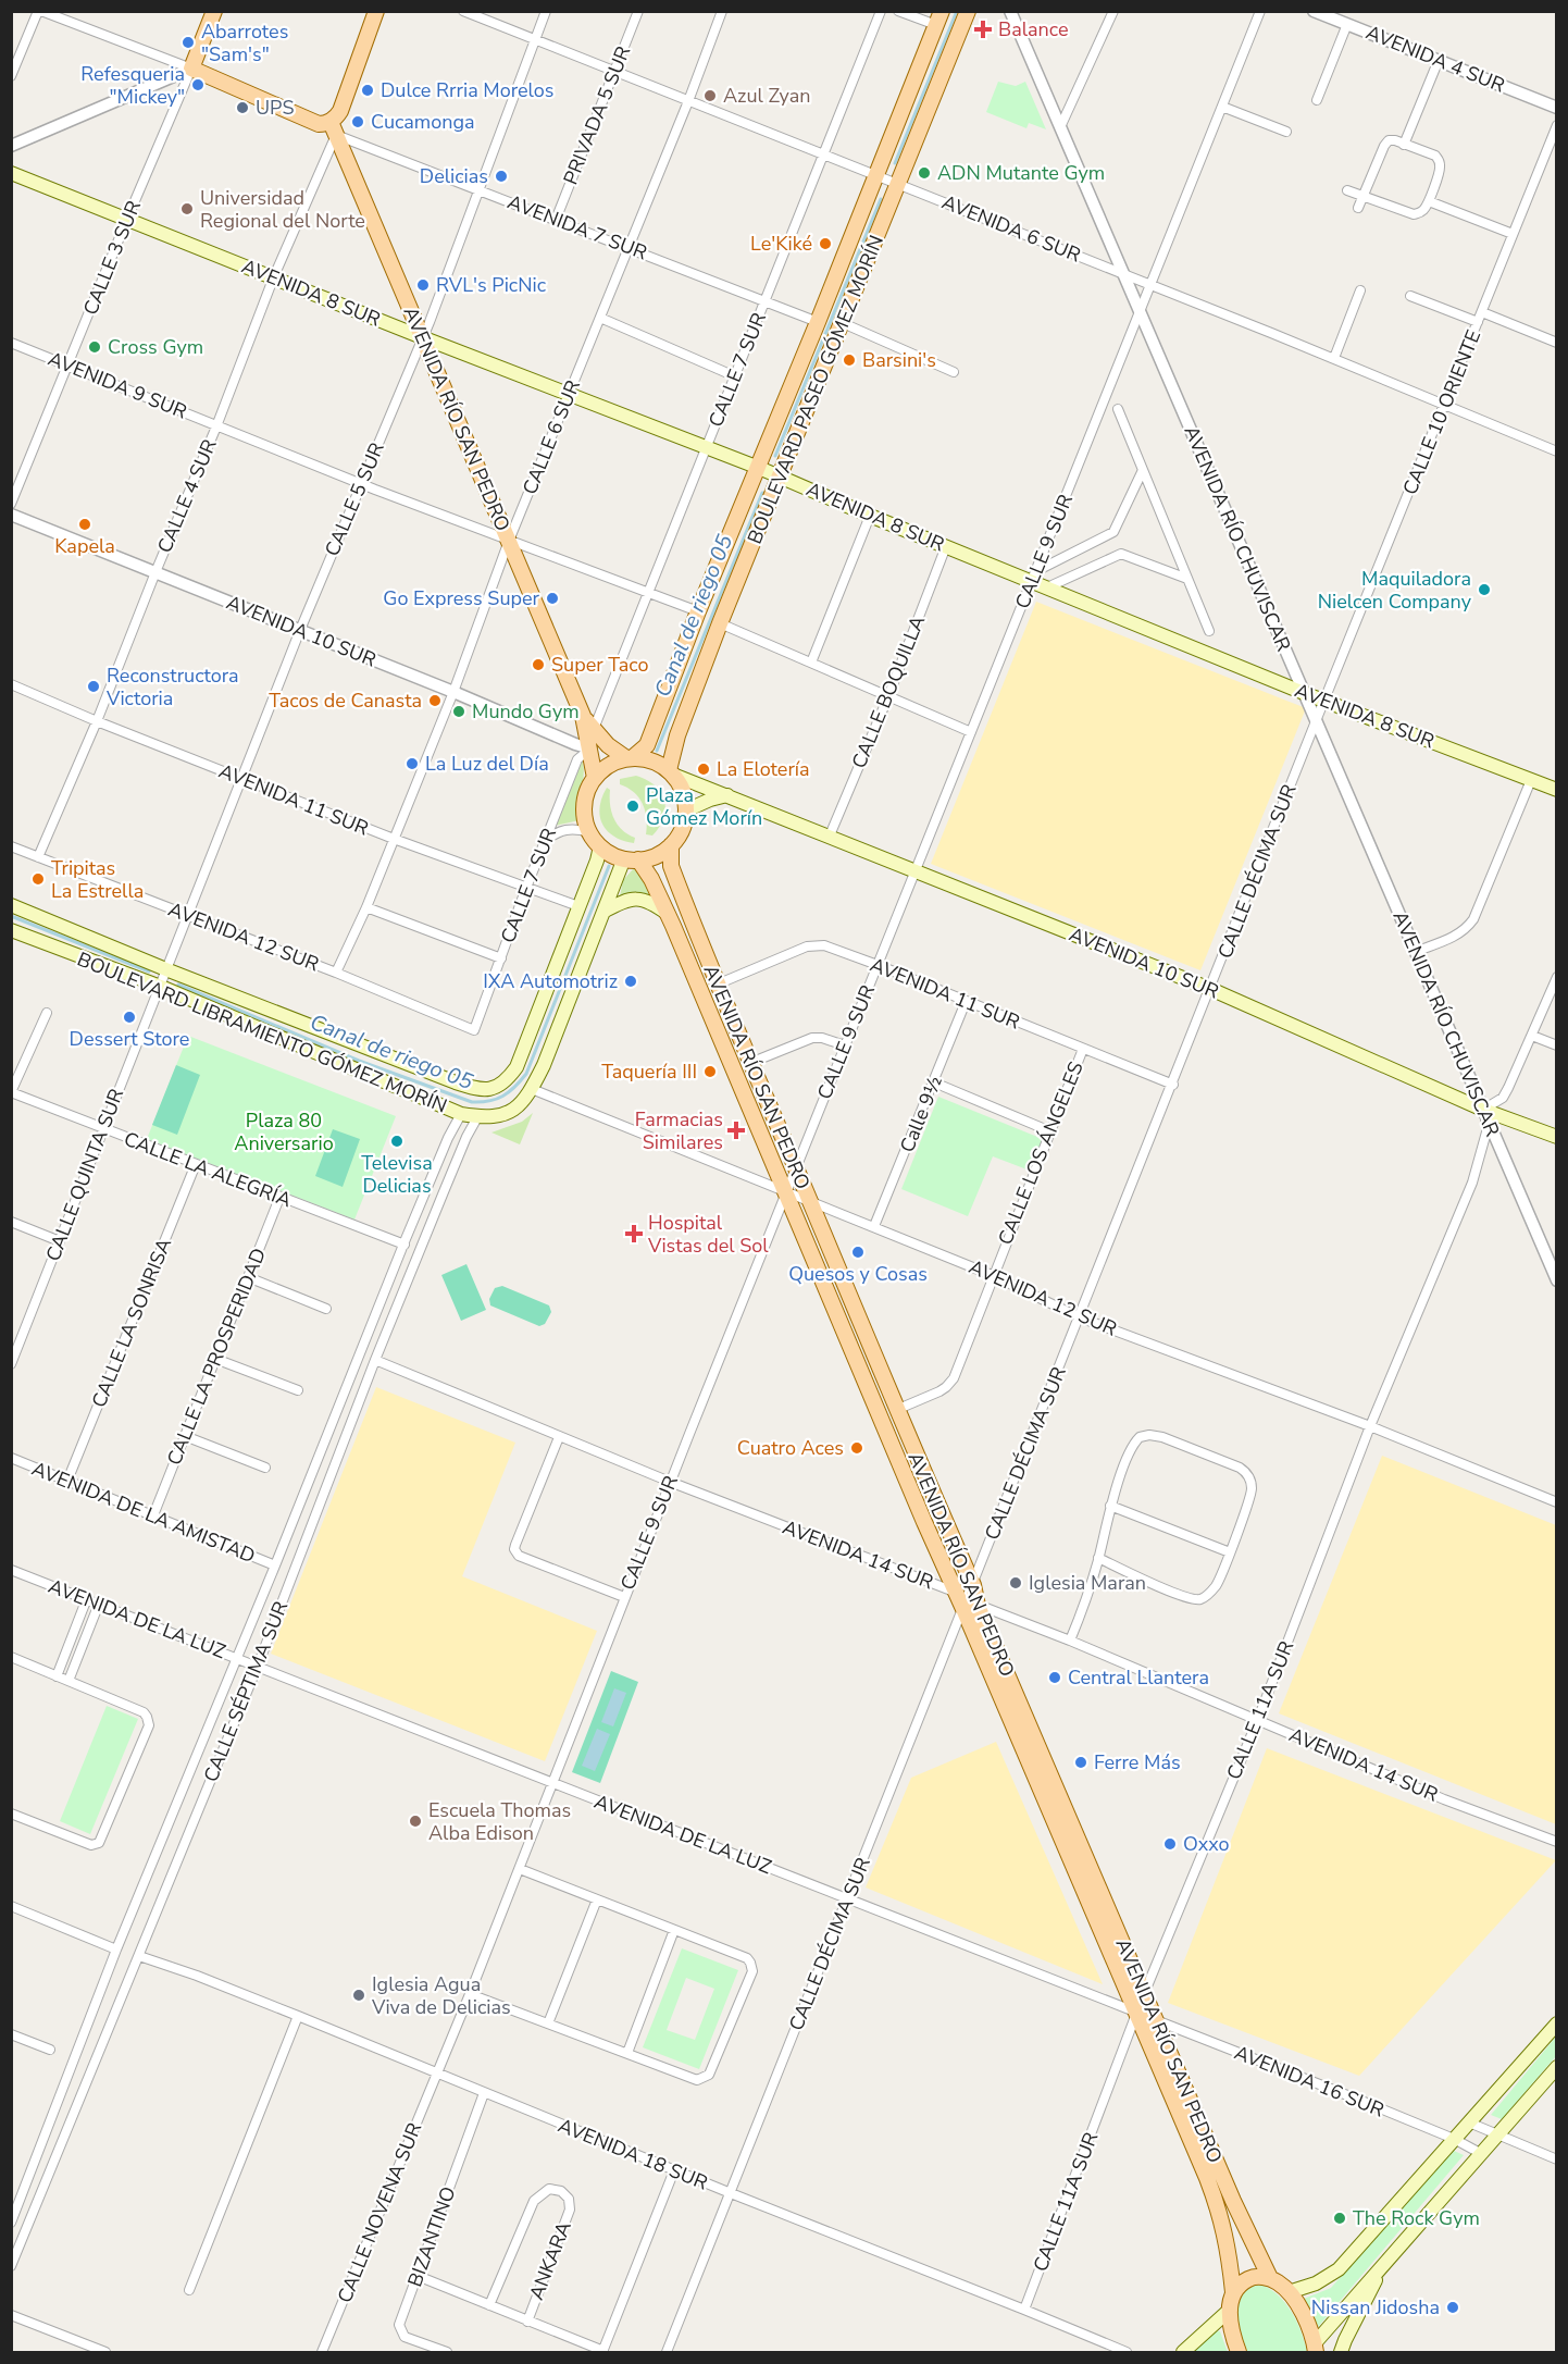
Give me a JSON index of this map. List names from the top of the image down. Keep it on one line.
{"streets":{"main road":["AVENIDA 7 SUR","CALLE 3 SUR","AVENIDA 8 SUR","BOULEVARD PASEO GÓMEZ MORÍN","AVENIDA RÍO SAN PEDRO","CALLE 4 SUR","AVENIDA 10 SUR","BOULEVARD LIBRAMIENTO GÓMEZ MORÍN"],"street":["AVENIDA 4 SUR","PRIVADA 5 SUR","AVENIDA 6 SUR","CALLE 7 SUR","AVENIDA 9 SUR","CALLE 10 ORIENTE","CALLE 6 SUR","CALLE 5 SUR","AVENIDA RÍO CHUVISCAR","CALLE 9 SUR","CALLE BOQUILLA","AVENIDA 11 SUR","CALLE DÉCIMA SUR","AVENIDA 12 SUR","Calle 9½","CALLE LOS ÁNGELES","CALLE LA ALEGRÍA","CALLE QUINTA SUR","CALLE LA SONRISA","CALLE LA PROSPERIDAD","AVENIDA DE LA AMISTAD","AVENIDA 14 SUR","AVENIDA DE LA LUZ","CALLE SÉPTIMA SUR","CALLE 11A SUR","AVENIDA 16 SUR","AVENIDA 18 SUR","CALLE NOVENA SUR","BIZANTINO","ANKARA"]},"crossings":[["PRIVADA 5 SUR","AVENIDA 7 SUR"],["PRIVADA 5 SUR","AVENIDA 6 SUR"],["AVENIDA 7 SUR","CALLE 3 SUR"],["AVENIDA 7 SUR","CALLE 7 SUR"],["AVENIDA 7 SUR","BOULEVARD PASEO GÓMEZ MORÍN"],["AVENIDA 7 SUR","AVENIDA RÍO SAN PEDRO"],["AVENIDA 7 SUR","CALLE 6 SUR"],["AVENIDA 7 SUR","CALLE 4 SUR"],["AVENIDA 7 SUR","CALLE 5 SUR"],["AVENIDA 6 SUR","CALLE 7 SUR"],["AVENIDA 6 SUR","BOULEVARD PASEO GÓMEZ MORÍN"],["AVENIDA 6 SUR","CALLE 10 ORIENTE"],["AVENIDA 6 SUR","CALLE 6 SUR"],["AVENIDA 6 SUR","CALLE 5 SUR"],["AVENIDA 6 SUR","AVENIDA RÍO CHUVISCAR"],["AVENIDA 6 SUR","CALLE 9 SUR"],["CALLE 3 SUR","AVENIDA 8 SUR"],["CALLE 3 SUR","AVENIDA 9 SUR"],["AVENIDA 8 SUR","CALLE 7 SUR"],["AVENIDA 8 SUR","BOULEVARD PASEO GÓMEZ MORÍN"],["AVENIDA 8 SUR","CALLE 10 ORIENTE"],["AVENIDA 8 SUR","AVENIDA RÍO SAN PEDRO"],["AVENIDA 8 SUR","CALLE 6 SUR"],["AVENIDA 8 SUR","CALLE 4 SUR"],["AVENIDA 8 SUR","CALLE 5 SUR"],["AVENIDA 8 SUR","AVENIDA RÍO CHUVISCAR"],["AVENIDA 8 SUR","CALLE 9 SUR"],["AVENIDA 8 SUR","CALLE BOQUILLA"],["AVENIDA 8 SUR","CALLE DÉCIMA SUR"],["CALLE 7 SUR","AVENIDA 9 SUR"],["CALLE 7 SUR","AVENIDA RÍO SAN PEDRO"],["CALLE 7 SUR","AVENIDA 10 SUR"],["CALLE 7 SUR","AVENIDA 11 SUR"],["CALLE 7 SUR","AVENIDA 12 SUR"],["AVENIDA 9 SUR","BOULEVARD PASEO GÓMEZ MORÍN"],["AVENIDA 9 SUR","AVENIDA RÍO SAN PEDRO"],["AVENIDA 9 SUR","CALLE 6 SUR"],["AVENIDA 9 SUR","CALLE 4 SUR"],["AVENIDA 9 SUR","CALLE 5 SUR"],["BOULEVARD PASEO GÓMEZ MORÍN","AVENIDA RÍO SAN PEDRO"],["BOULEVARD PASEO GÓMEZ MORÍN","AVENIDA 10 SUR"],["BOULEVARD PASEO GÓMEZ MORÍN","BOULEVARD LIBRAMIENTO GÓMEZ MORÍN"],["CALLE 10 ORIENTE","CALLE DÉCIMA SUR"],["AVENIDA RÍO SAN PEDRO","CALLE 6 SUR"],["AVENIDA RÍO SAN PEDRO","CALLE 4 SUR"],["AVENIDA RÍO SAN PEDRO","CALLE 5 SUR"],["AVENIDA RÍO SAN PEDRO","CALLE 9 SUR"],["AVENIDA RÍO SAN PEDRO","AVENIDA 10 SUR"],["AVENIDA RÍO SAN PEDRO","AVENIDA 11 SUR"],["AVENIDA RÍO SAN PEDRO","CALLE DÉCIMA SUR"],["AVENIDA RÍO SAN PEDRO","AVENIDA 12 SUR"],["AVENIDA RÍO SAN PEDRO","BOULEVARD LIBRAMIENTO GÓMEZ MORÍN"],["AVENIDA RÍO SAN PEDRO","CALLE LOS ÁNGELES"],["AVENIDA RÍO SAN PEDRO","AVENIDA 14 SUR"],["AVENIDA RÍO SAN PEDRO","AVENIDA DE LA LUZ"],["AVENIDA RÍO SAN PEDRO","CALLE 11A SUR"],["AVENIDA RÍO SAN PEDRO","AVENIDA 16 SUR"],["CALLE 6 SUR","AVENIDA 10 SUR"],["CALLE 6 SUR","AVENIDA 11 SUR"],["CALLE 6 SUR","AVENIDA 12 SUR"],["CALLE 4 SUR","AVENIDA 10 SUR"],["CALLE 4 SUR","AVENIDA 11 SUR"],["CALLE 4 SUR","AVENIDA 12 SUR"],["CALLE 5 SUR","AVENIDA 10 SUR"],["CALLE 5 SUR","AVENIDA 11 SUR"],["CALLE 5 SUR","AVENIDA 12 SUR"],["CALLE 5 SUR","BOULEVARD LIBRAMIENTO GÓMEZ MORÍN"],["CALLE 5 SUR","CALLE QUINTA SUR"],["AVENIDA RÍO CHUVISCAR","CALLE 9 SUR"],["AVENIDA RÍO CHUVISCAR","AVENIDA 10 SUR"],["AVENIDA RÍO CHUVISCAR","CALLE DÉCIMA SUR"],["AVENIDA RÍO CHUVISCAR","CALLE 11A SUR"],["CALLE 9 SUR","AVENIDA 10 SUR"],["CALLE 9 SUR","AVENIDA 11 SUR"],["CALLE 9 SUR","AVENIDA 12 SUR"],["CALLE 9 SUR","AVENIDA 14 SUR"],["CALLE 9 SUR","AVENIDA DE LA LUZ"],["CALLE 9 SUR","AVENIDA 18 SUR"],["CALLE 9 SUR","CALLE NOVENA SUR"],["AVENIDA 10 SUR","CALLE BOQUILLA"],["AVENIDA 10 SUR","CALLE DÉCIMA SUR"],["AVENIDA 10 SUR","BOULEVARD LIBRAMIENTO GÓMEZ MORÍN"],["AVENIDA 10 SUR","CALLE 11A SUR"],["AVENIDA 11 SUR","CALLE DÉCIMA SUR"],["AVENIDA 11 SUR","BOULEVARD LIBRAMIENTO GÓMEZ MORÍN"],["AVENIDA 11 SUR","Calle 9½"],["AVENIDA 11 SUR","CALLE LOS ÁNGELES"],["CALLE DÉCIMA SUR","AVENIDA 12 SUR"],["CALLE DÉCIMA SUR","AVENIDA 14 SUR"],["CALLE DÉCIMA SUR","AVENIDA DE LA LUZ"],["CALLE DÉCIMA SUR","AVENIDA 18 SUR"],["AVENIDA 12 SUR","BOULEVARD LIBRAMIENTO GÓMEZ MORÍN"],["AVENIDA 12 SUR","Calle 9½"],["AVENIDA 12 SUR","CALLE LOS ÁNGELES"],["AVENIDA 12 SUR","CALLE 11A SUR"],["BOULEVARD LIBRAMIENTO GÓMEZ MORÍN","CALLE QUINTA SUR"],["BOULEVARD LIBRAMIENTO GÓMEZ MORÍN","CALLE SÉPTIMA SUR"],["CALLE LA ALEGRÍA","CALLE QUINTA SUR"],["CALLE LA ALEGRÍA","CALLE LA SONRISA"],["CALLE LA ALEGRÍA","CALLE LA PROSPERIDAD"],["CALLE LA ALEGRÍA","CALLE SÉPTIMA SUR"],["CALLE LA SONRISA","AVENIDA DE LA AMISTAD"],["CALLE LA PROSPERIDAD","AVENIDA DE LA AMISTAD"],["AVENIDA DE LA AMISTAD","CALLE SÉPTIMA SUR"],["AVENIDA 14 SUR","CALLE SÉPTIMA SUR"],["AVENIDA 14 SUR","CALLE 11A SUR"],["AVENIDA DE LA LUZ","CALLE SÉPTIMA SUR"],["AVENIDA DE LA LUZ","CALLE 11A SUR"],["AVENIDA DE LA LUZ","AVENIDA 16 SUR"],["CALLE SÉPTIMA SUR","AVENIDA 18 SUR"],["CALLE 11A SUR","AVENIDA 16 SUR"],["CALLE 11A SUR","AVENIDA 18 SUR"],["AVENIDA 18 SUR","CALLE NOVENA SUR"],["AVENIDA 18 SUR","BIZANTINO"]],"water":["Canal de riego 05"],"parks":["Plaza 80 Aniversario"],"places":{"health":["Balance","Farmacias Similares","Hospital Vistas del Sol"],"other":["Abarrotes \"Sam's\"","Refesqueria \"Mickey\"","Dulce Rrria Morelos","Azul Zyan","UPS","Cucamonga","ADN Mutante Gym","Delicias","Universidad Regional del Norte","Le'Kiké","RVL's PicNic","Cross Gym","Barsini's","Kapela","Maquiladora Nielcen Company","Go Express Super","Super Taco","Reconstructora Victoria","Tacos de Canasta","Mundo Gym","La Luz del Día","La Elotería","Plaza Gómez Morín","Tripitas La Estrella","IXA Automotriz","Dessert Store","Taquería III","Televisa Delicias","Quesos y Cosas","Cuatro Aces","Iglesia Maran","Central Llantera","Ferre Más","Escuela Thomas Alba Edison","Oxxo","Iglesia Agua Viva de Delicias","The Rock Gym","Nissan Jidosha"]}}
